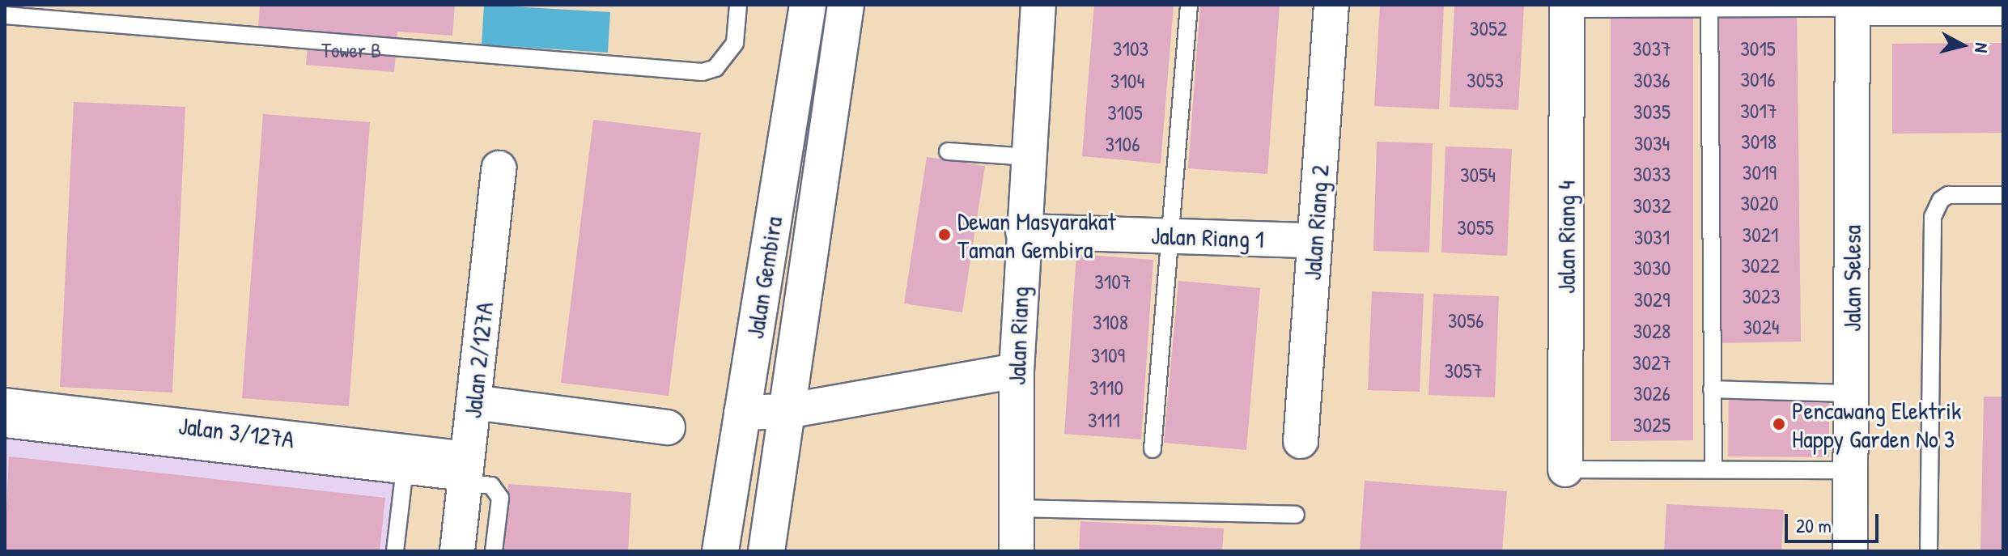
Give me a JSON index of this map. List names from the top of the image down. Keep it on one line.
{"streets":{"main road":["Jalan Gembira"],"street":["Jalan Riang 2","Jalan Riang 1","Jalan Riang 4","Jalan Selesa","Jalan Riang","Jalan 2/127A","Jalan 3/127A"]},"crossings":[["Jalan Riang 2","Jalan Riang 1"],["Jalan Riang 1","Jalan Riang"],["Jalan 2/127A","Jalan 3/127A"]],"places":["Dewan Masyarakat Taman Gembira","Pencawang Elektrik Happy Garden No 3"],"house_numbers":["3052","3103","3037","3015","Tower B","3016","3053","3036","3104","3017","3035","3105","3018","3034","3106","3019","3033","3054","3020","3032","3055","3021","3031","3022","3030","3107","3023","3029","3056","3108","3024","3028","3109","3027","3057","3110","3026","3111","3025"],"scale_bar":"20 m","north":"right"}
